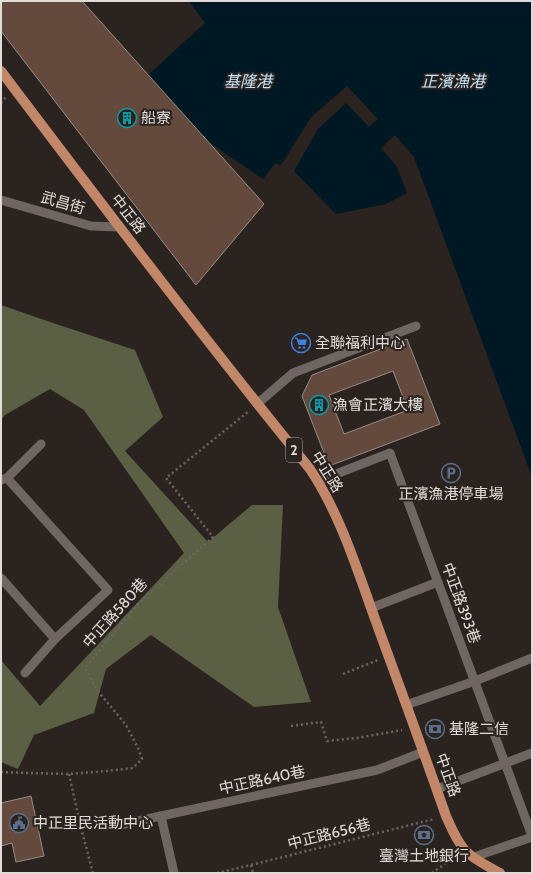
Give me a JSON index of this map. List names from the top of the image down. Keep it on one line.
{"streets":{"main road":["中正路","2"],"lane":["武昌街","中正路393巷","中正路580巷","中正路640巷"],"path":["中正路656巷"]},"crossings":[["武昌街","中正路"],["中正路","中正路393巷"],["中正路","中正路580巷"],["中正路","中正路640巷"],["中正路","中正路656巷"]],"water":["基隆港","正濱漁港"],"places":{"building":["船寮","漁會正濱大樓"],"supermarket":["全聯福利中心"],"parking":["正濱漁港停車場"],"bank":["基隆二信","臺灣土地銀行"],"public building":["中正里民活動中心"]}}
